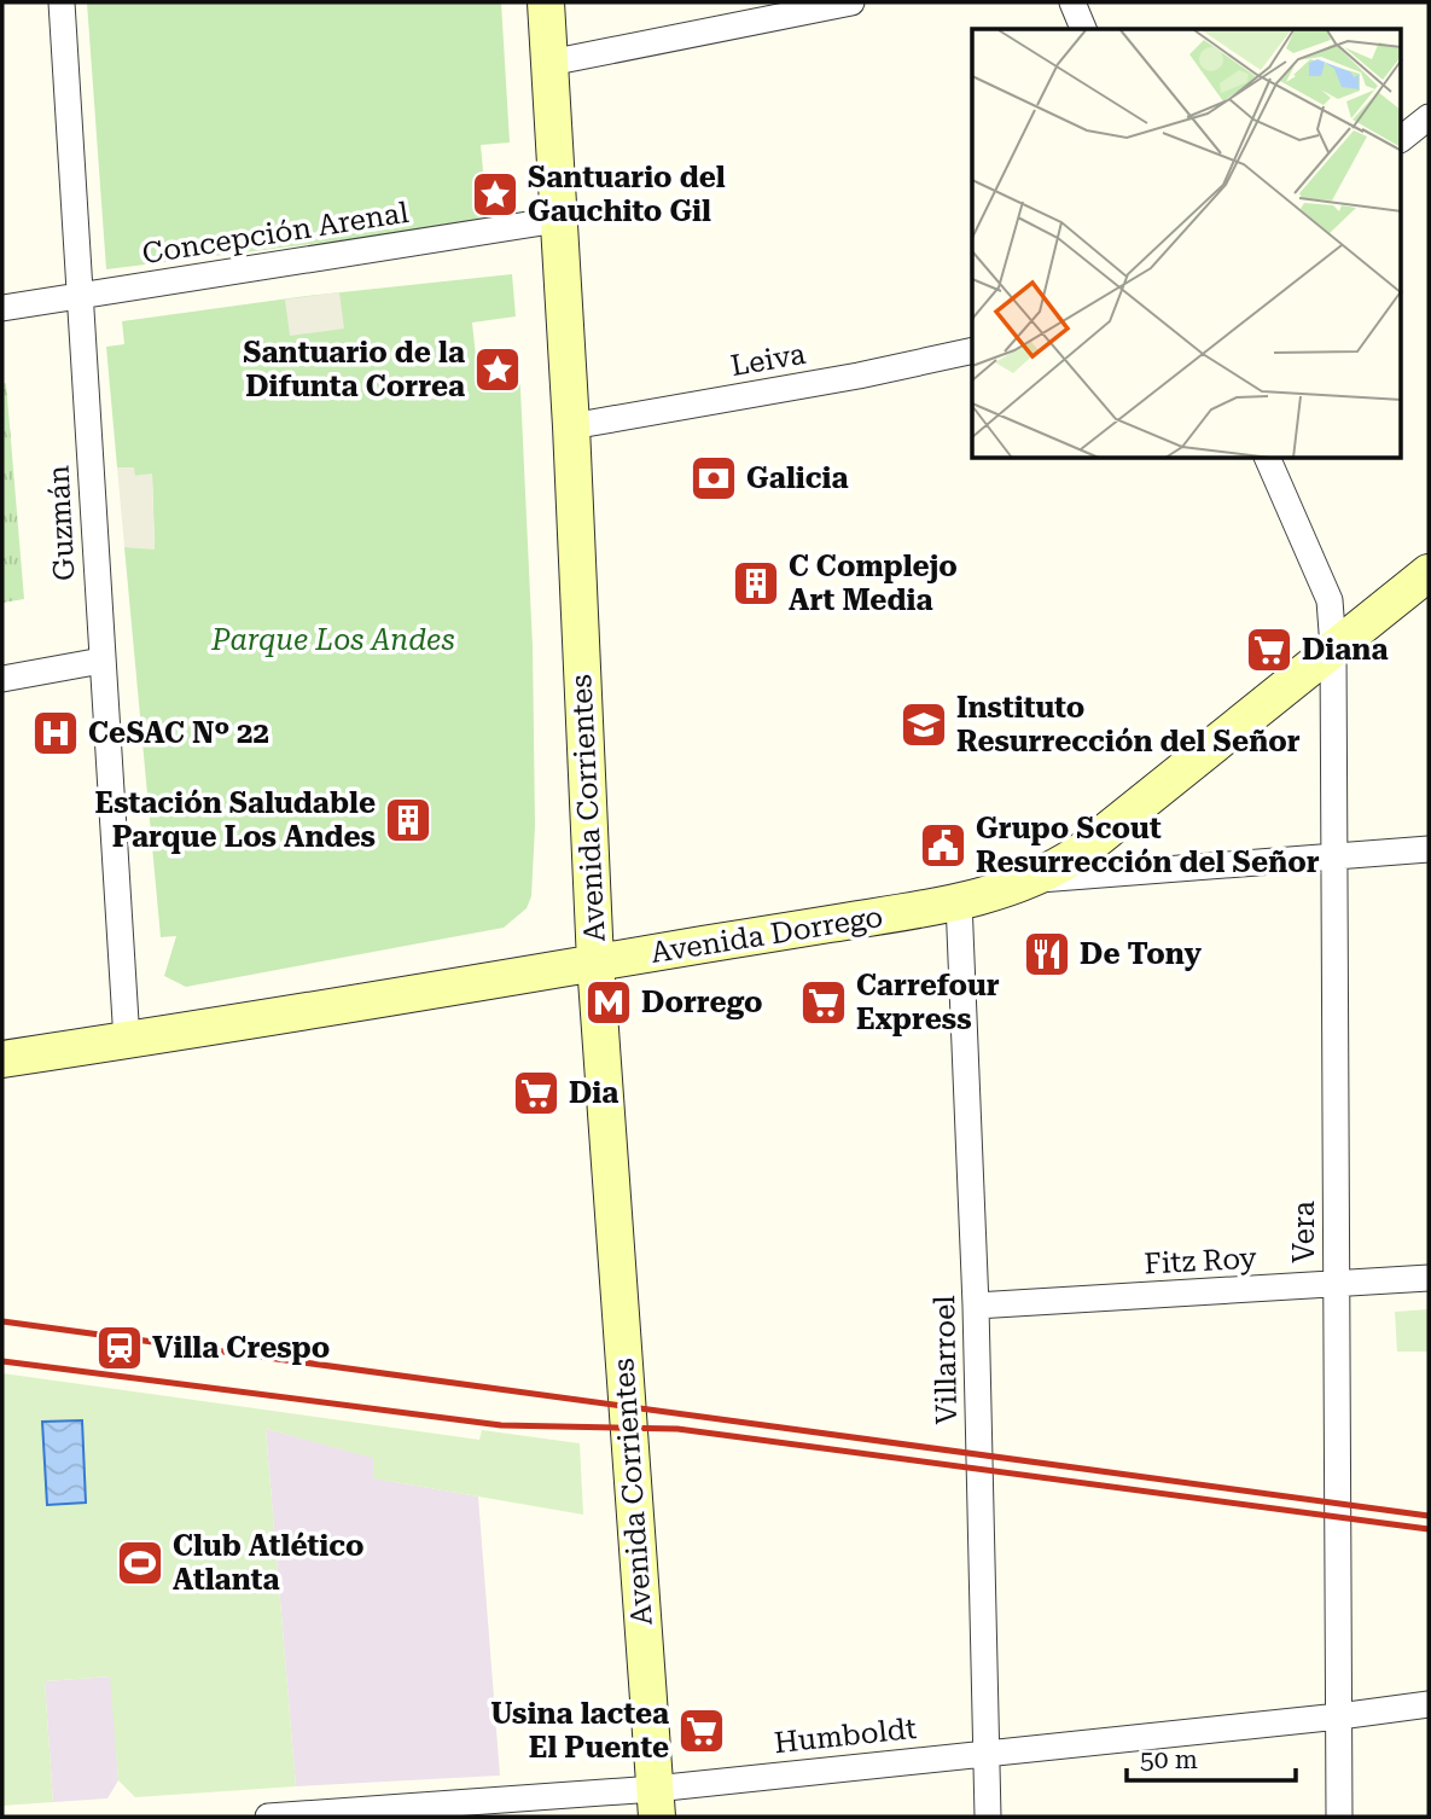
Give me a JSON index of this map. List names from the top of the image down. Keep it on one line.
{"streets":{"main road":["Avenida Corrientes","Avenida Dorrego"],"street":["Concepción Arenal","Leiva","Guzmán","Vera","Fitz Roy","Villarroel","Humboldt"]},"crossings":[["Concepción Arenal","Guzmán"],["Concepción Arenal","Avenida Corrientes"],["Leiva","Avenida Corrientes"],["Guzmán","Avenida Dorrego"],["Avenida Corrientes","Avenida Dorrego"],["Avenida Corrientes","Humboldt"],["Avenida Dorrego","Vera"],["Avenida Dorrego","Villarroel"],["Vera","Fitz Roy"],["Vera","Humboldt"],["Fitz Roy","Villarroel"],["Villarroel","Humboldt"]],"parks":["Parque Los Andes"],"places":{"place":["Santuario del Gauchito Gil","Santuario de la Difunta Correa"],"bank":["Galicia"],"building":["C Complejo Art Media","Estación Saludable Parque Los Andes"],"supermarket":["Diana","Carrefour Express","Dia","Usina lactea El Puente"],"school or university":["Instituto Resurrección del Señor"],"hospital":["CeSAC Nº 22"],"public building":["Grupo Scout Resurrección del Señor"],"restaurant":["De Tony"],"metro station":["Dorrego"],"station":["Villa Crespo"],"sports":["Club Atlético Atlanta"]},"scale_bar":"50 m"}
